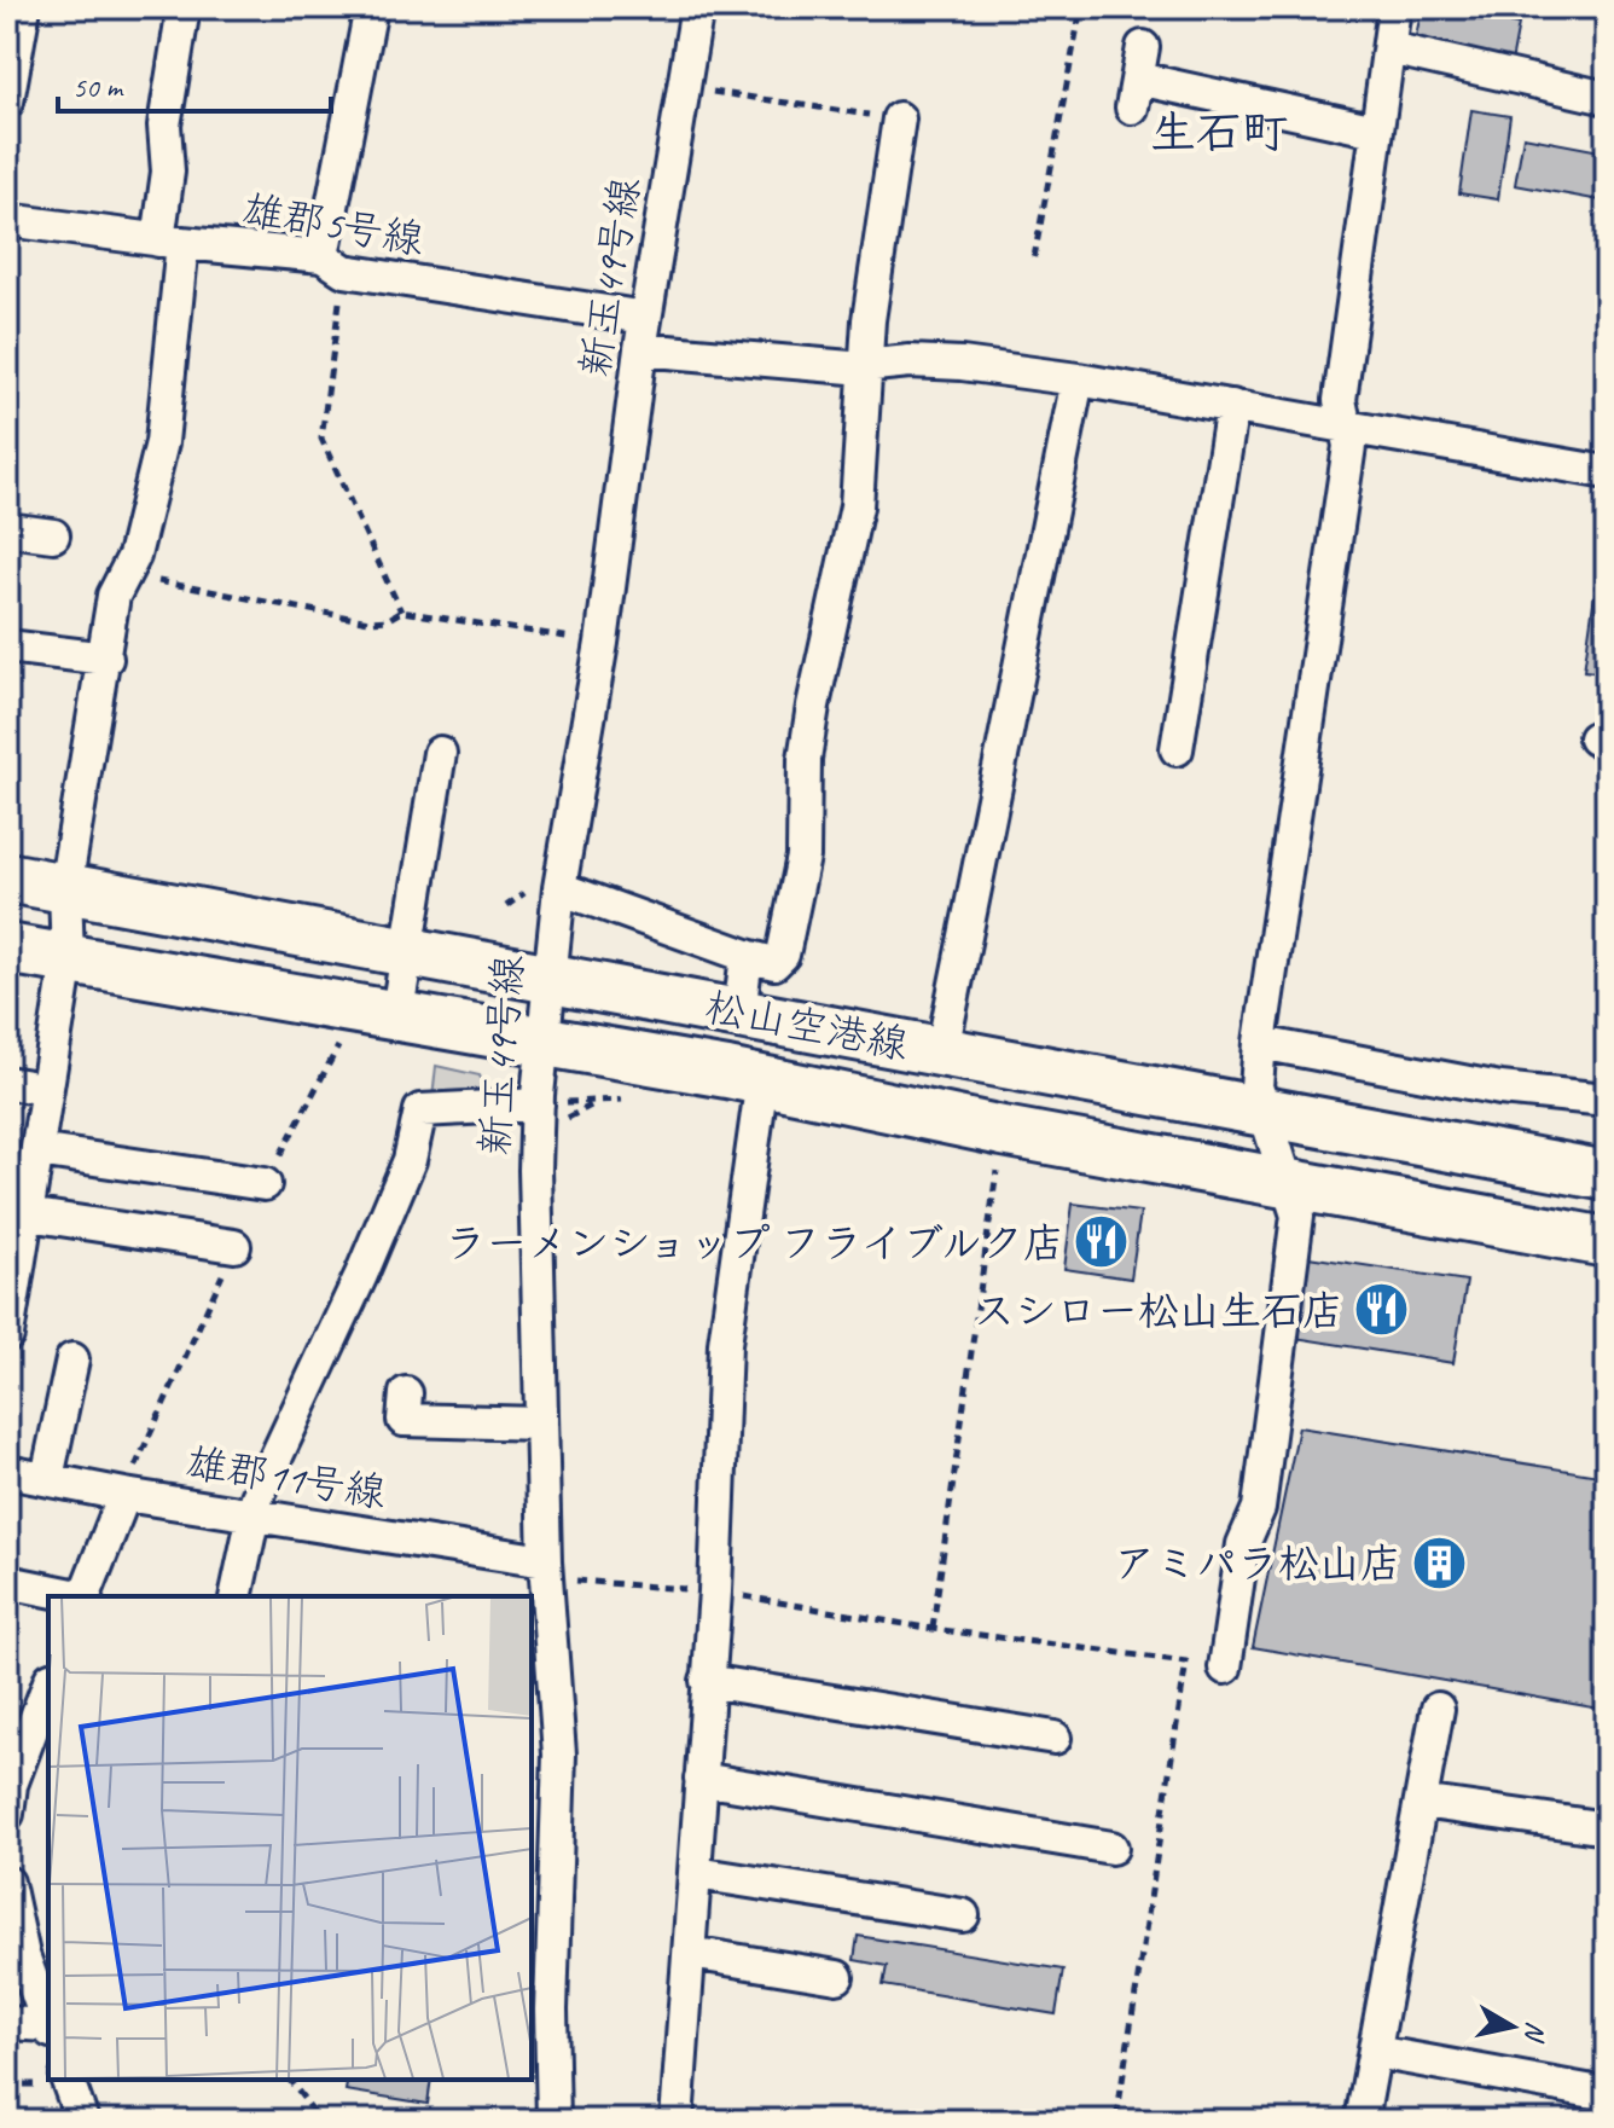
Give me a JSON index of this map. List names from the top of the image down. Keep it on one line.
{"streets":{"main road":["松山空港線"],"street":["雄郡5号線","新玉49号線","雄郡11号線"]},"crossings":[["雄郡5号線","新玉49号線"],["新玉49号線","松山空港線"],["新玉49号線","雄郡11号線"]],"districts":["生石町"],"places":{"restaurant":["ラーメンショップ フライブルク店","スシロー松山生石店"],"building":["アミパラ松山店"]},"scale_bar":"50 m","north":"right"}
